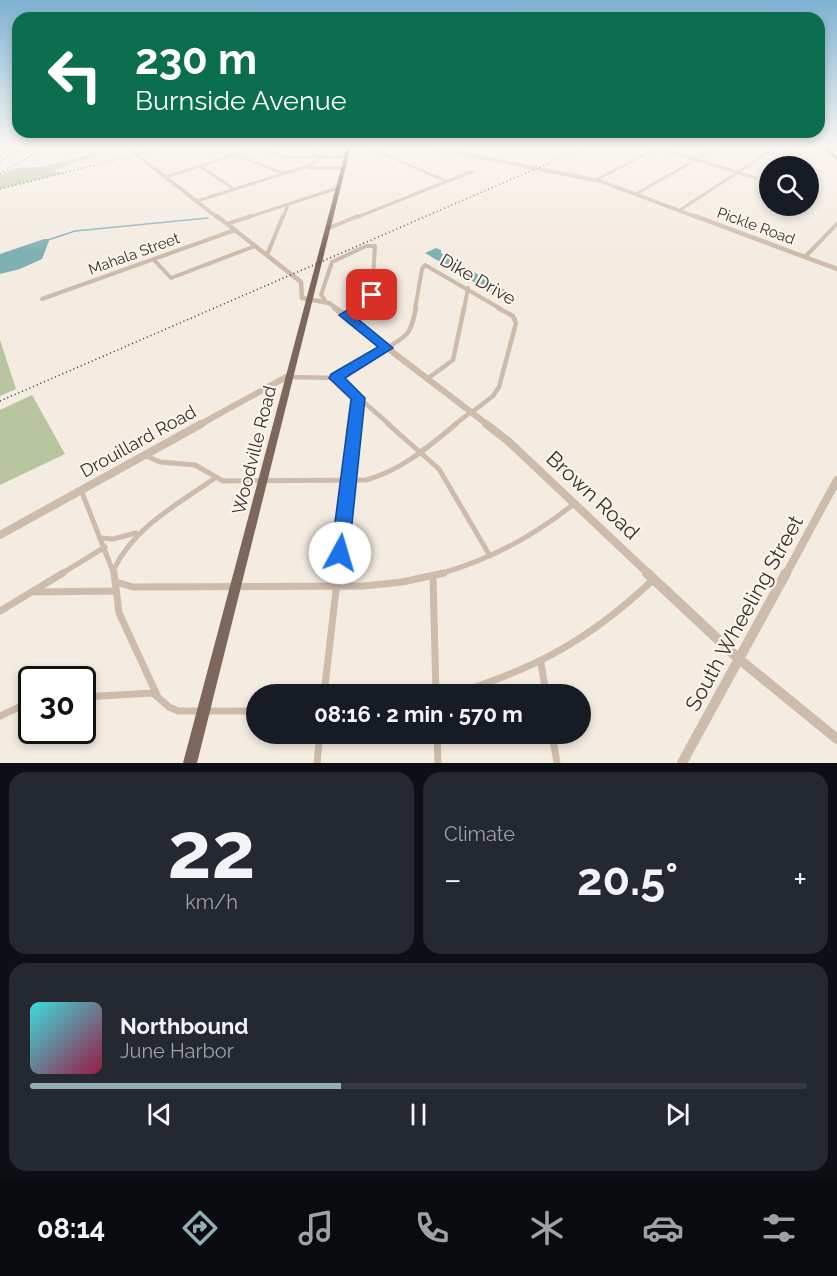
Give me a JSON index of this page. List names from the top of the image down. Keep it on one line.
{"streets":{"main road":["Woodville Road"],"street":["Pickle Road","Mahala Street","Dike Drive","Drouillard Road","Brown Road","South Wheeling Street"]},"crossings":[["Dike Drive","Brown Road"],["Drouillard Road","Woodville Road"],["Brown Road","South Wheeling Street"]],"page":{"turn":["230 m","Burnside Avenue"],"limit":"30","trip":"08:16 · 2 min · 570 m","tile":[["22","km/h"],"Climate"],"heat":["−","20.5°","+"],"song":["Northbound","June Harbor"],"tabs":"08:14"}}
